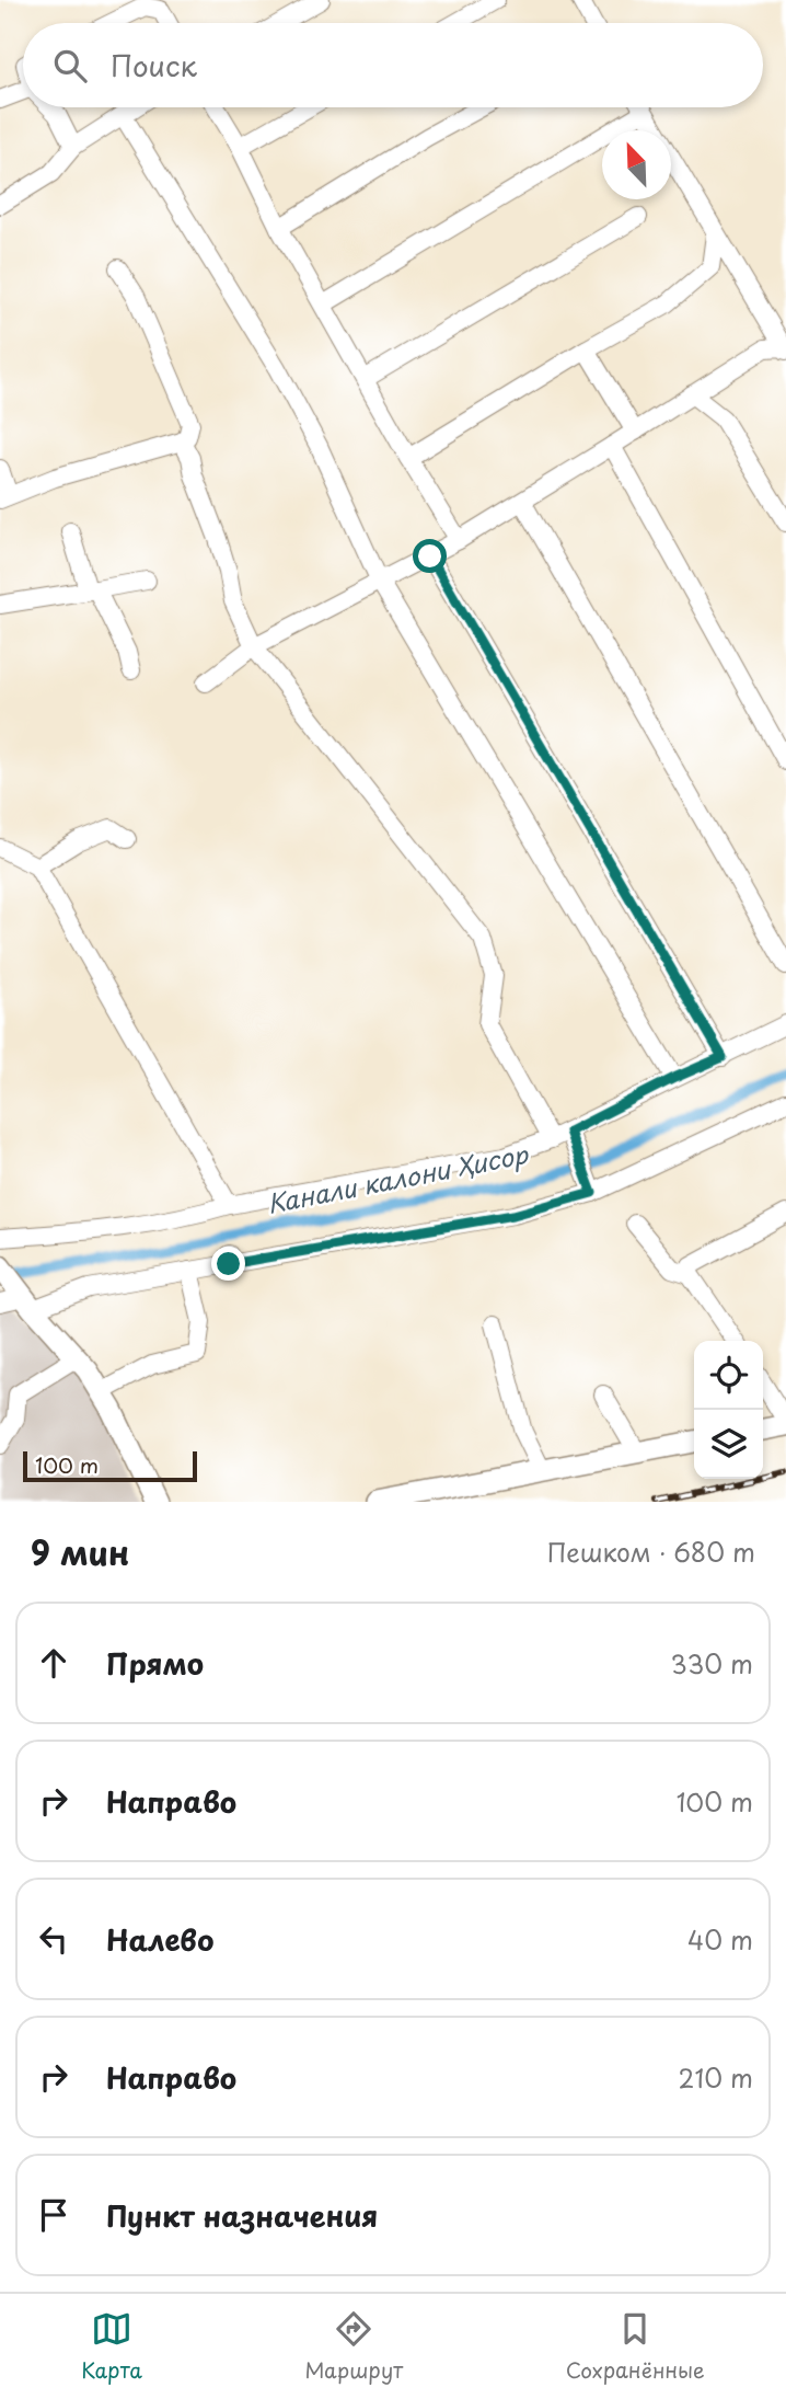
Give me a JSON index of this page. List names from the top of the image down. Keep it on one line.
{"water":["Канали калони Ҳисор"],"scale_bar":"100 m","north":"top left","page":{"search":"Поиск","scale":"100 m","heading":["9 мин","Пешком · 680 m"],"list":[["Прямо","330 m"],["Направо","100 m"],["Налево","40 m"],["Направо","210 m"],"Пункт назначения"],"nav":["Карта","Маршрут","Сохранённые"]}}
